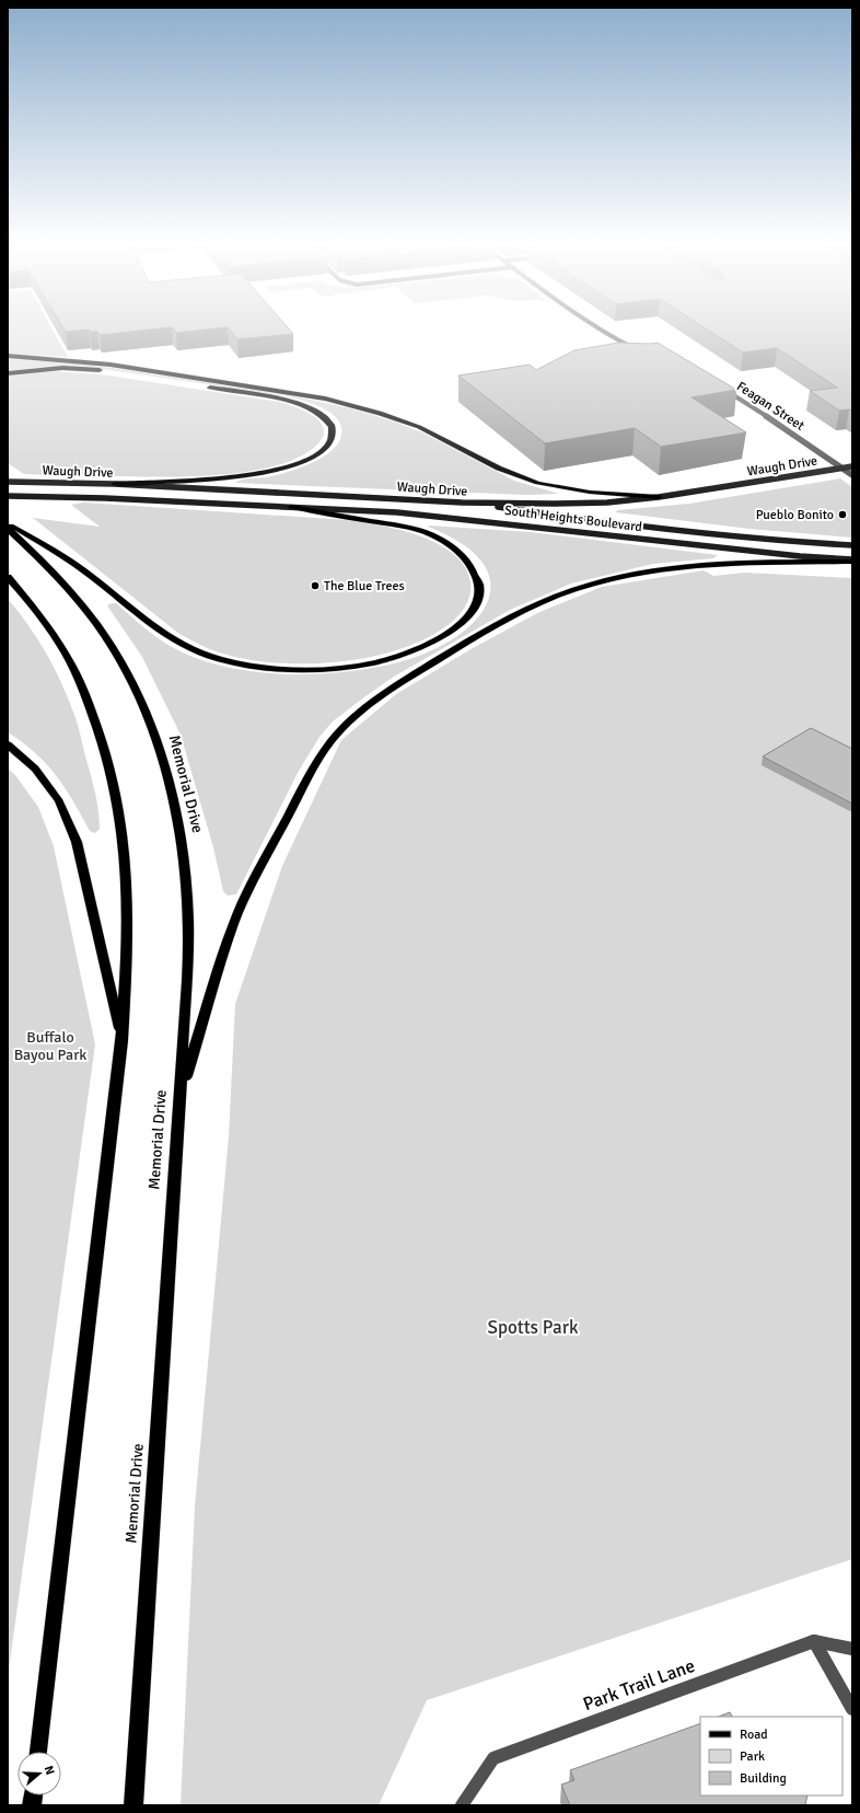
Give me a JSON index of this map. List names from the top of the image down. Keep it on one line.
{"streets":{"main road":["Waugh Drive","South Heights Boulevard","Memorial Drive"],"street":["Feagan Street","Park Trail Lane"]},"crossings":[["Feagan Street","Waugh Drive"],["Waugh Drive","South Heights Boulevard"]],"parks":["Buffalo Bayou Park","Spotts Park"],"places":["Pueblo Bonito","The Blue Trees"],"legend":["Road","Park","Building"],"north":"right"}
